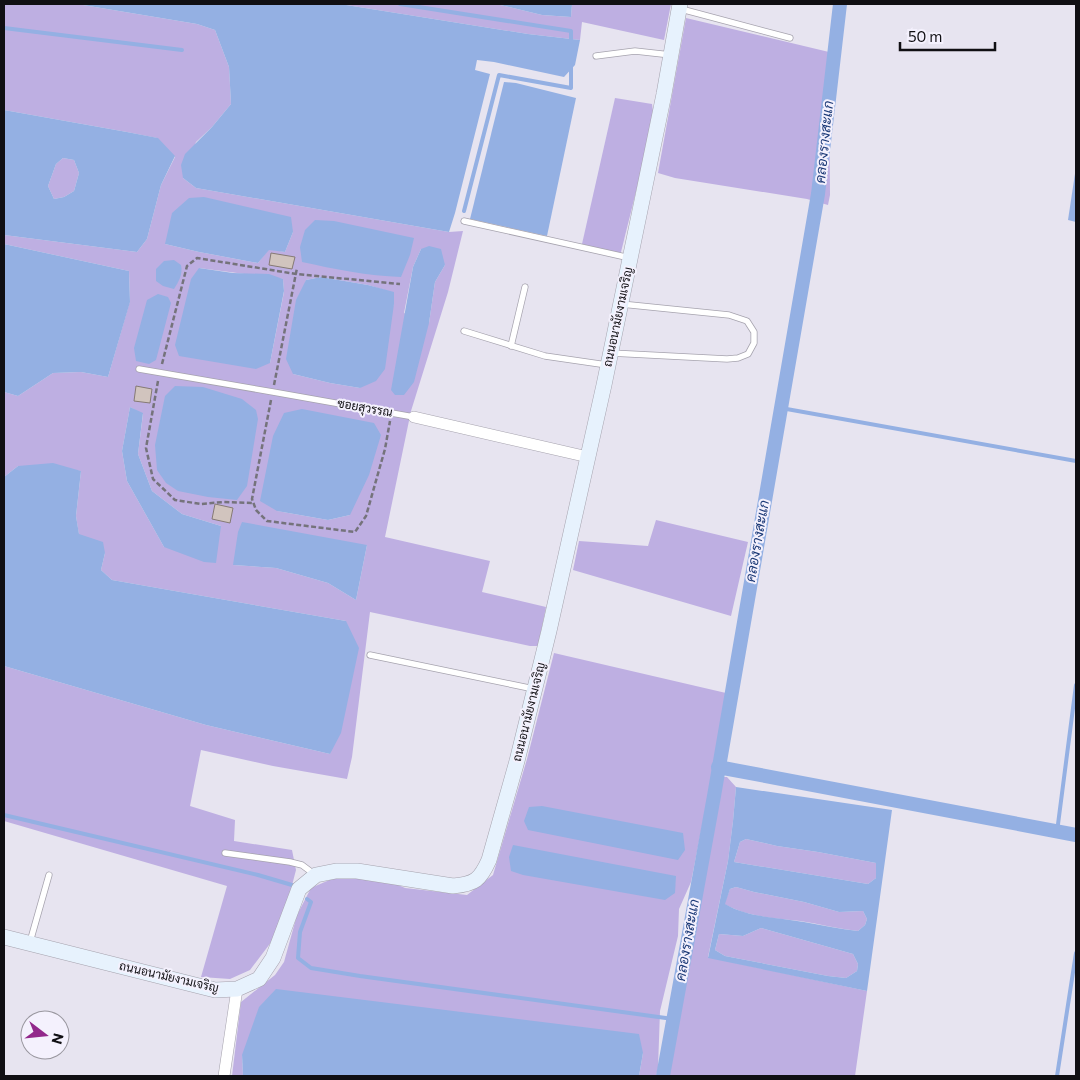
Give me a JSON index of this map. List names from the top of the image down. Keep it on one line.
{"streets":{"street":["ถนนอนามัยงามเจริญ","ซอยสุวรรณ"]},"crossings":[["ถนนอนามัยงามเจริญ","ซอยสุวรรณ"]],"water":["คลองรางสะแก"],"scale_bar":"50 m","north":"right"}
